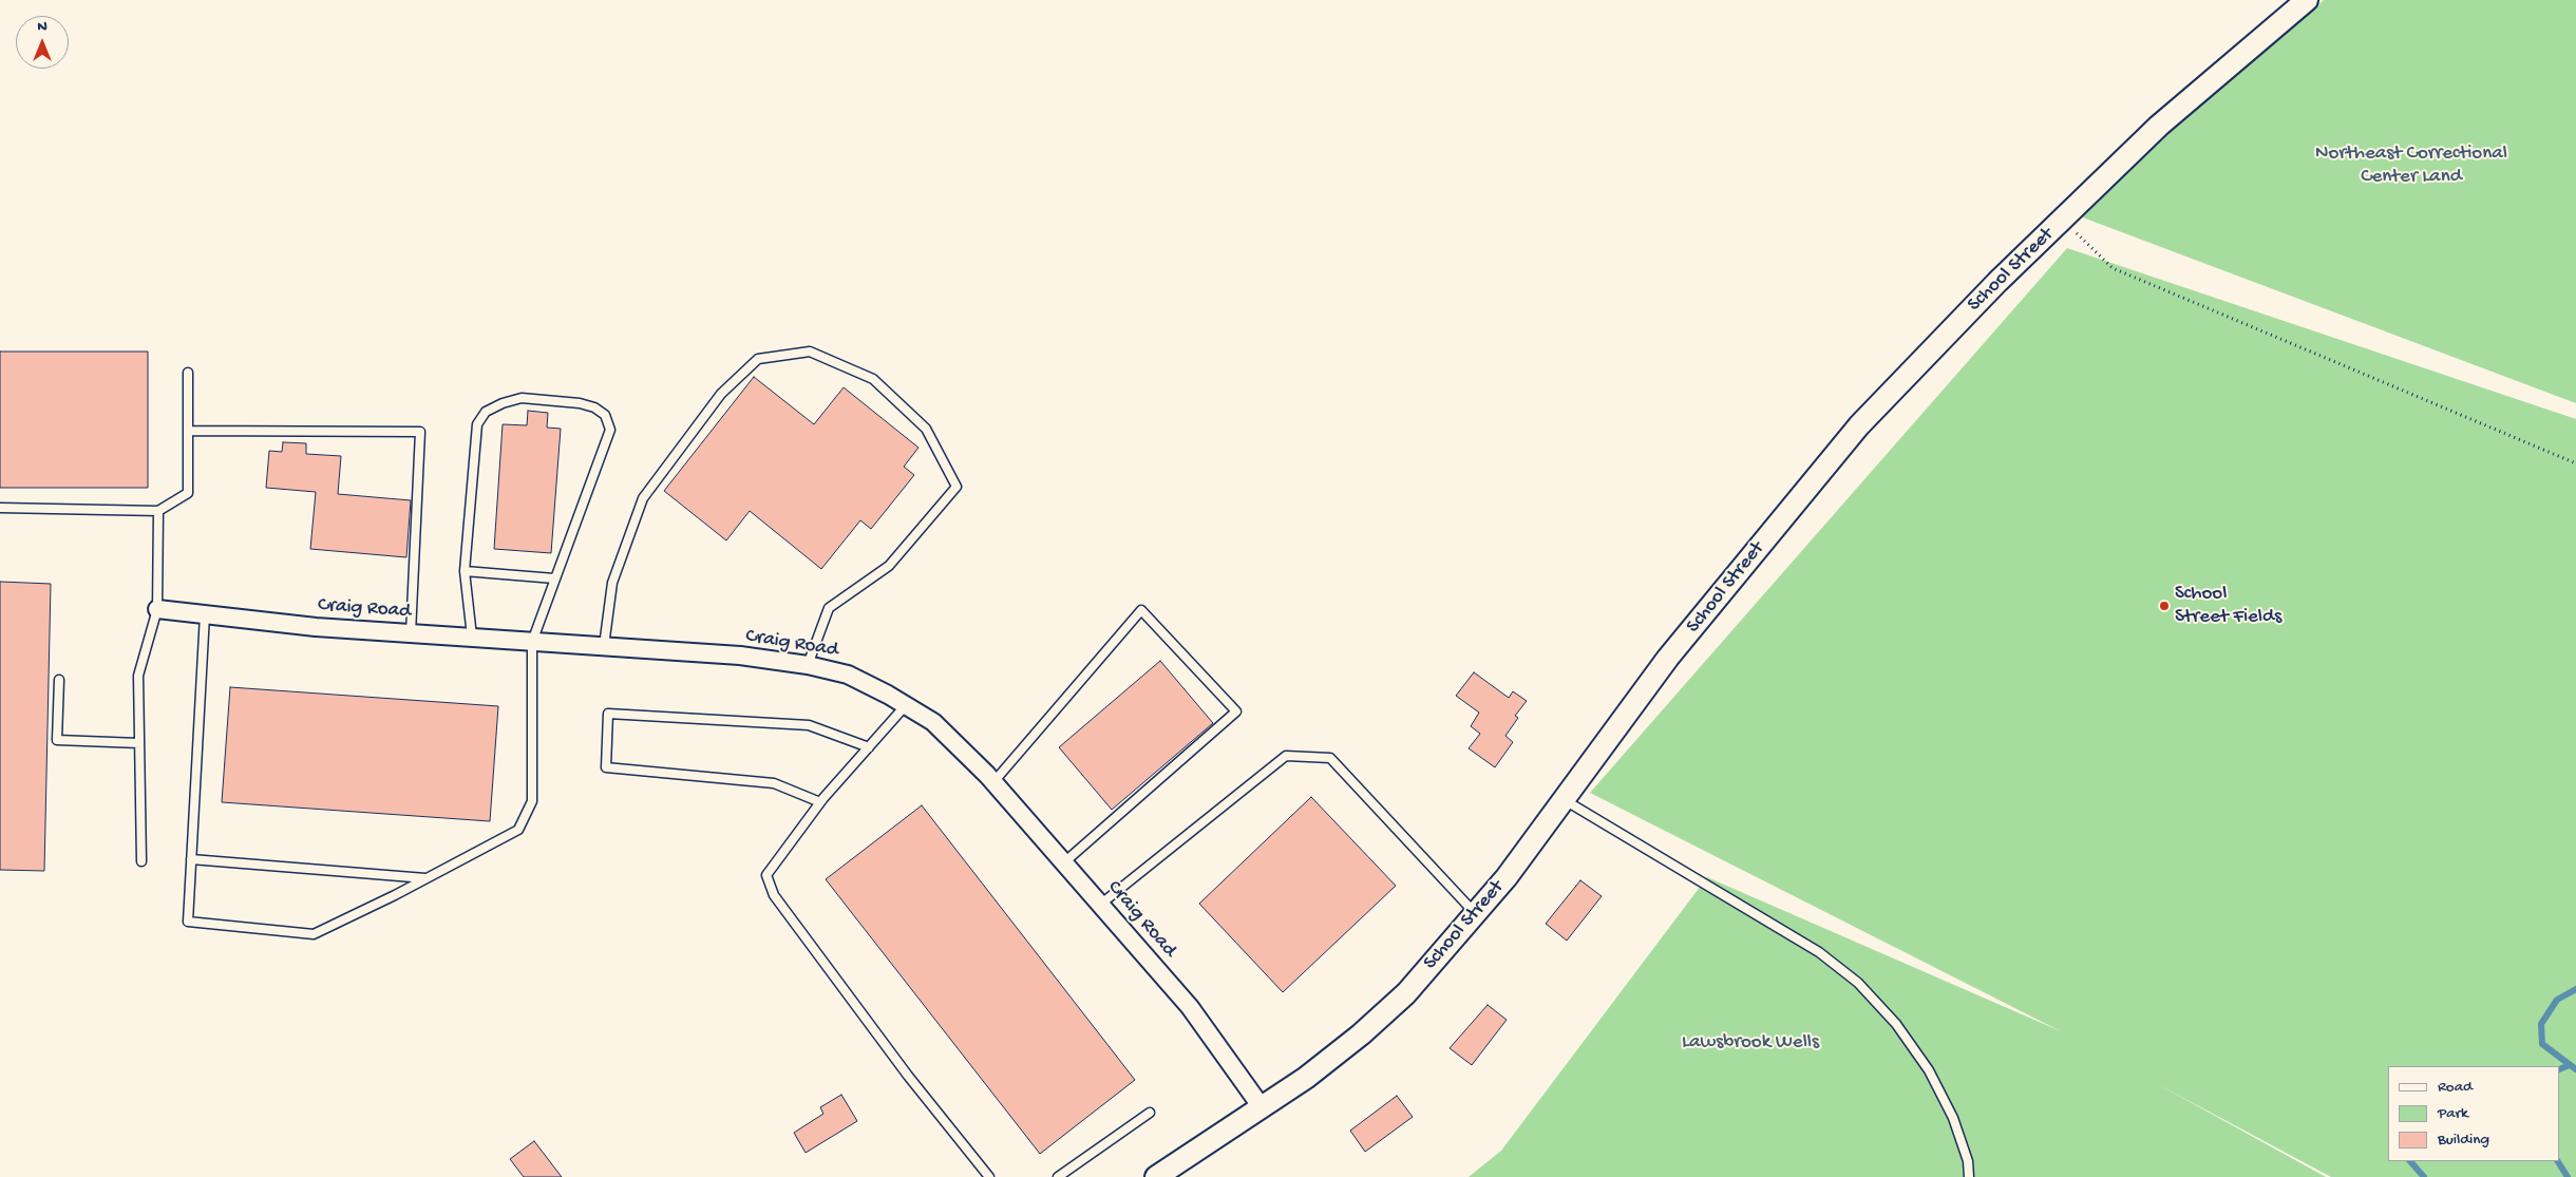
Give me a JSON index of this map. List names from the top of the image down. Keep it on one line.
{"streets":{"street":["School Street","Craig Road"]},"crossings":[["School Street","Craig Road"]],"parks":["Northeast Correctional Center Land","Lawsbrook Wells"],"places":["School Street Fields"],"legend":["Road","Park","Building"],"north":"top"}
